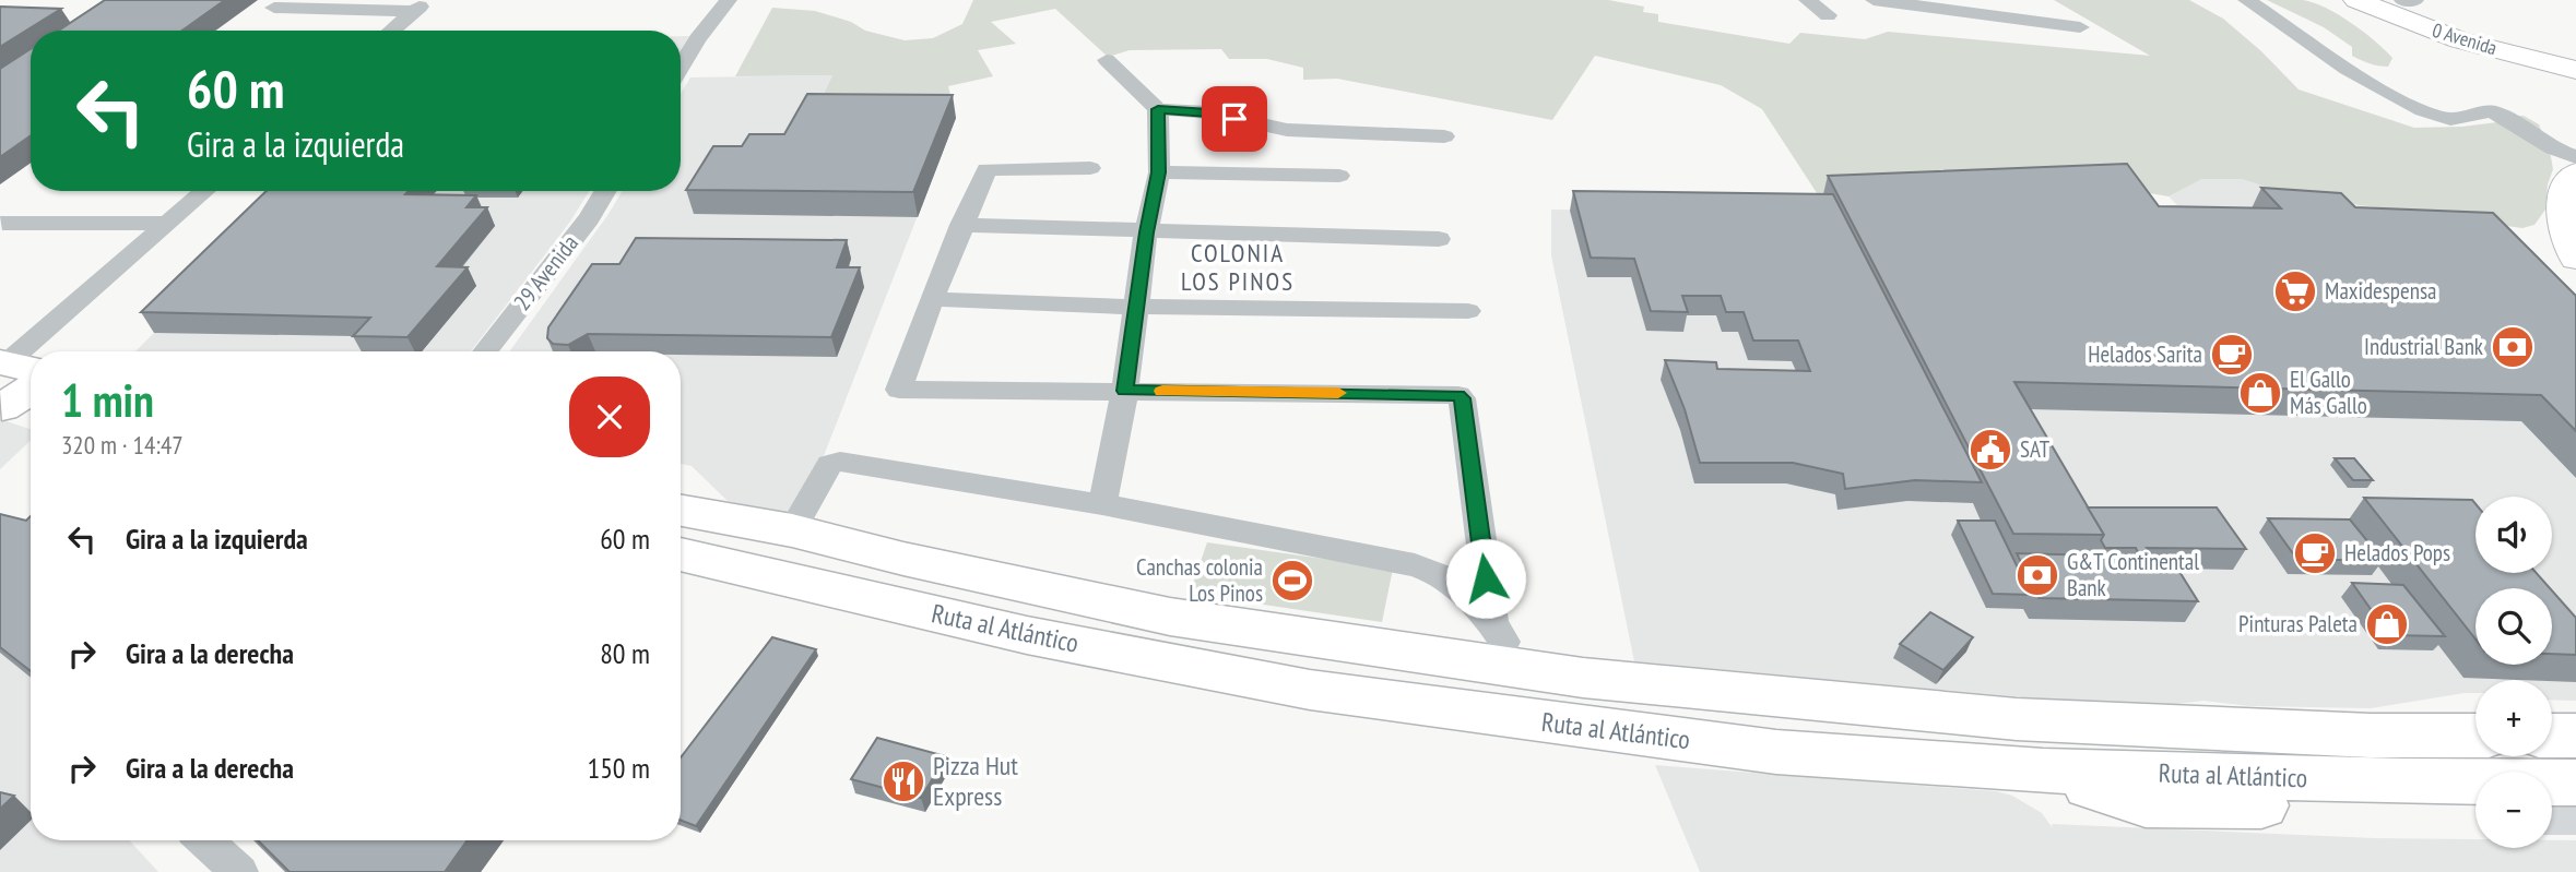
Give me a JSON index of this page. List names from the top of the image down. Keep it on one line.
{"streets":{"highway":["Ruta al Atlántico"],"street":["0 Avenida","29 Avenida"]},"districts":["COLONIA LOS PINOS"],"places":{"supermarket":["Maxidespensa"],"bank":["Industrial Bank","G&T Continental Bank"],"cafe":["Helados Sarita","Helados Pops"],"shop":["El Gallo Más Gallo","Pinturas Paleta"],"public building":["SAT"],"sports":["Canchas colonia Los Pinos"],"restaurant":["Pizza Hut Express"]},"page":{"turn":["60 m","Gira a la izquierda"],"heading":["1 min","320 m · 14:47"],"list":[{"name":"Gira a la izquierda","value":"60 m"},{"name":"Gira a la derecha","value":"80 m"},{"name":"Gira a la derecha","value":"150 m"}],"map_buttons":["+","−"]}}
